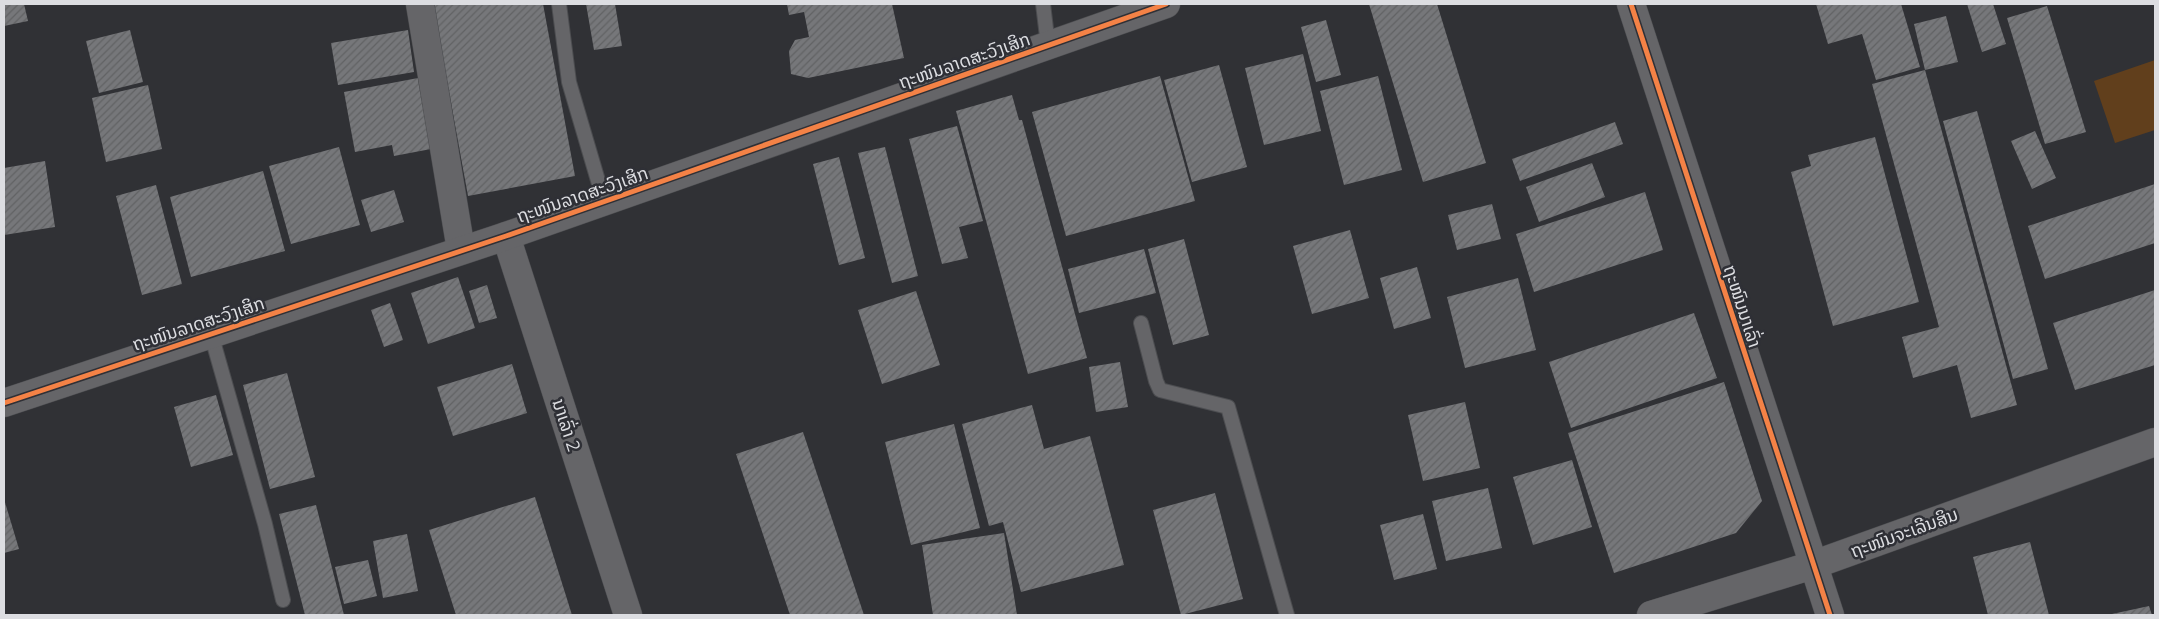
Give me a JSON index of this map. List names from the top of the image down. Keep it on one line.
{"streets":{"street":["ຖະໜົນລາດສະວົງເສິກ","ຖະໜົນນາເລົ່າ","ນາເລົ່າ 2","ຖະໜົນຈະເລີນສິນ"]},"crossings":[["ຖະໜົນລາດສະວົງເສິກ","ນາເລົ່າ 2"],["ຖະໜົນນາເລົ່າ","ຖະໜົນຈະເລີນສິນ"]]}
